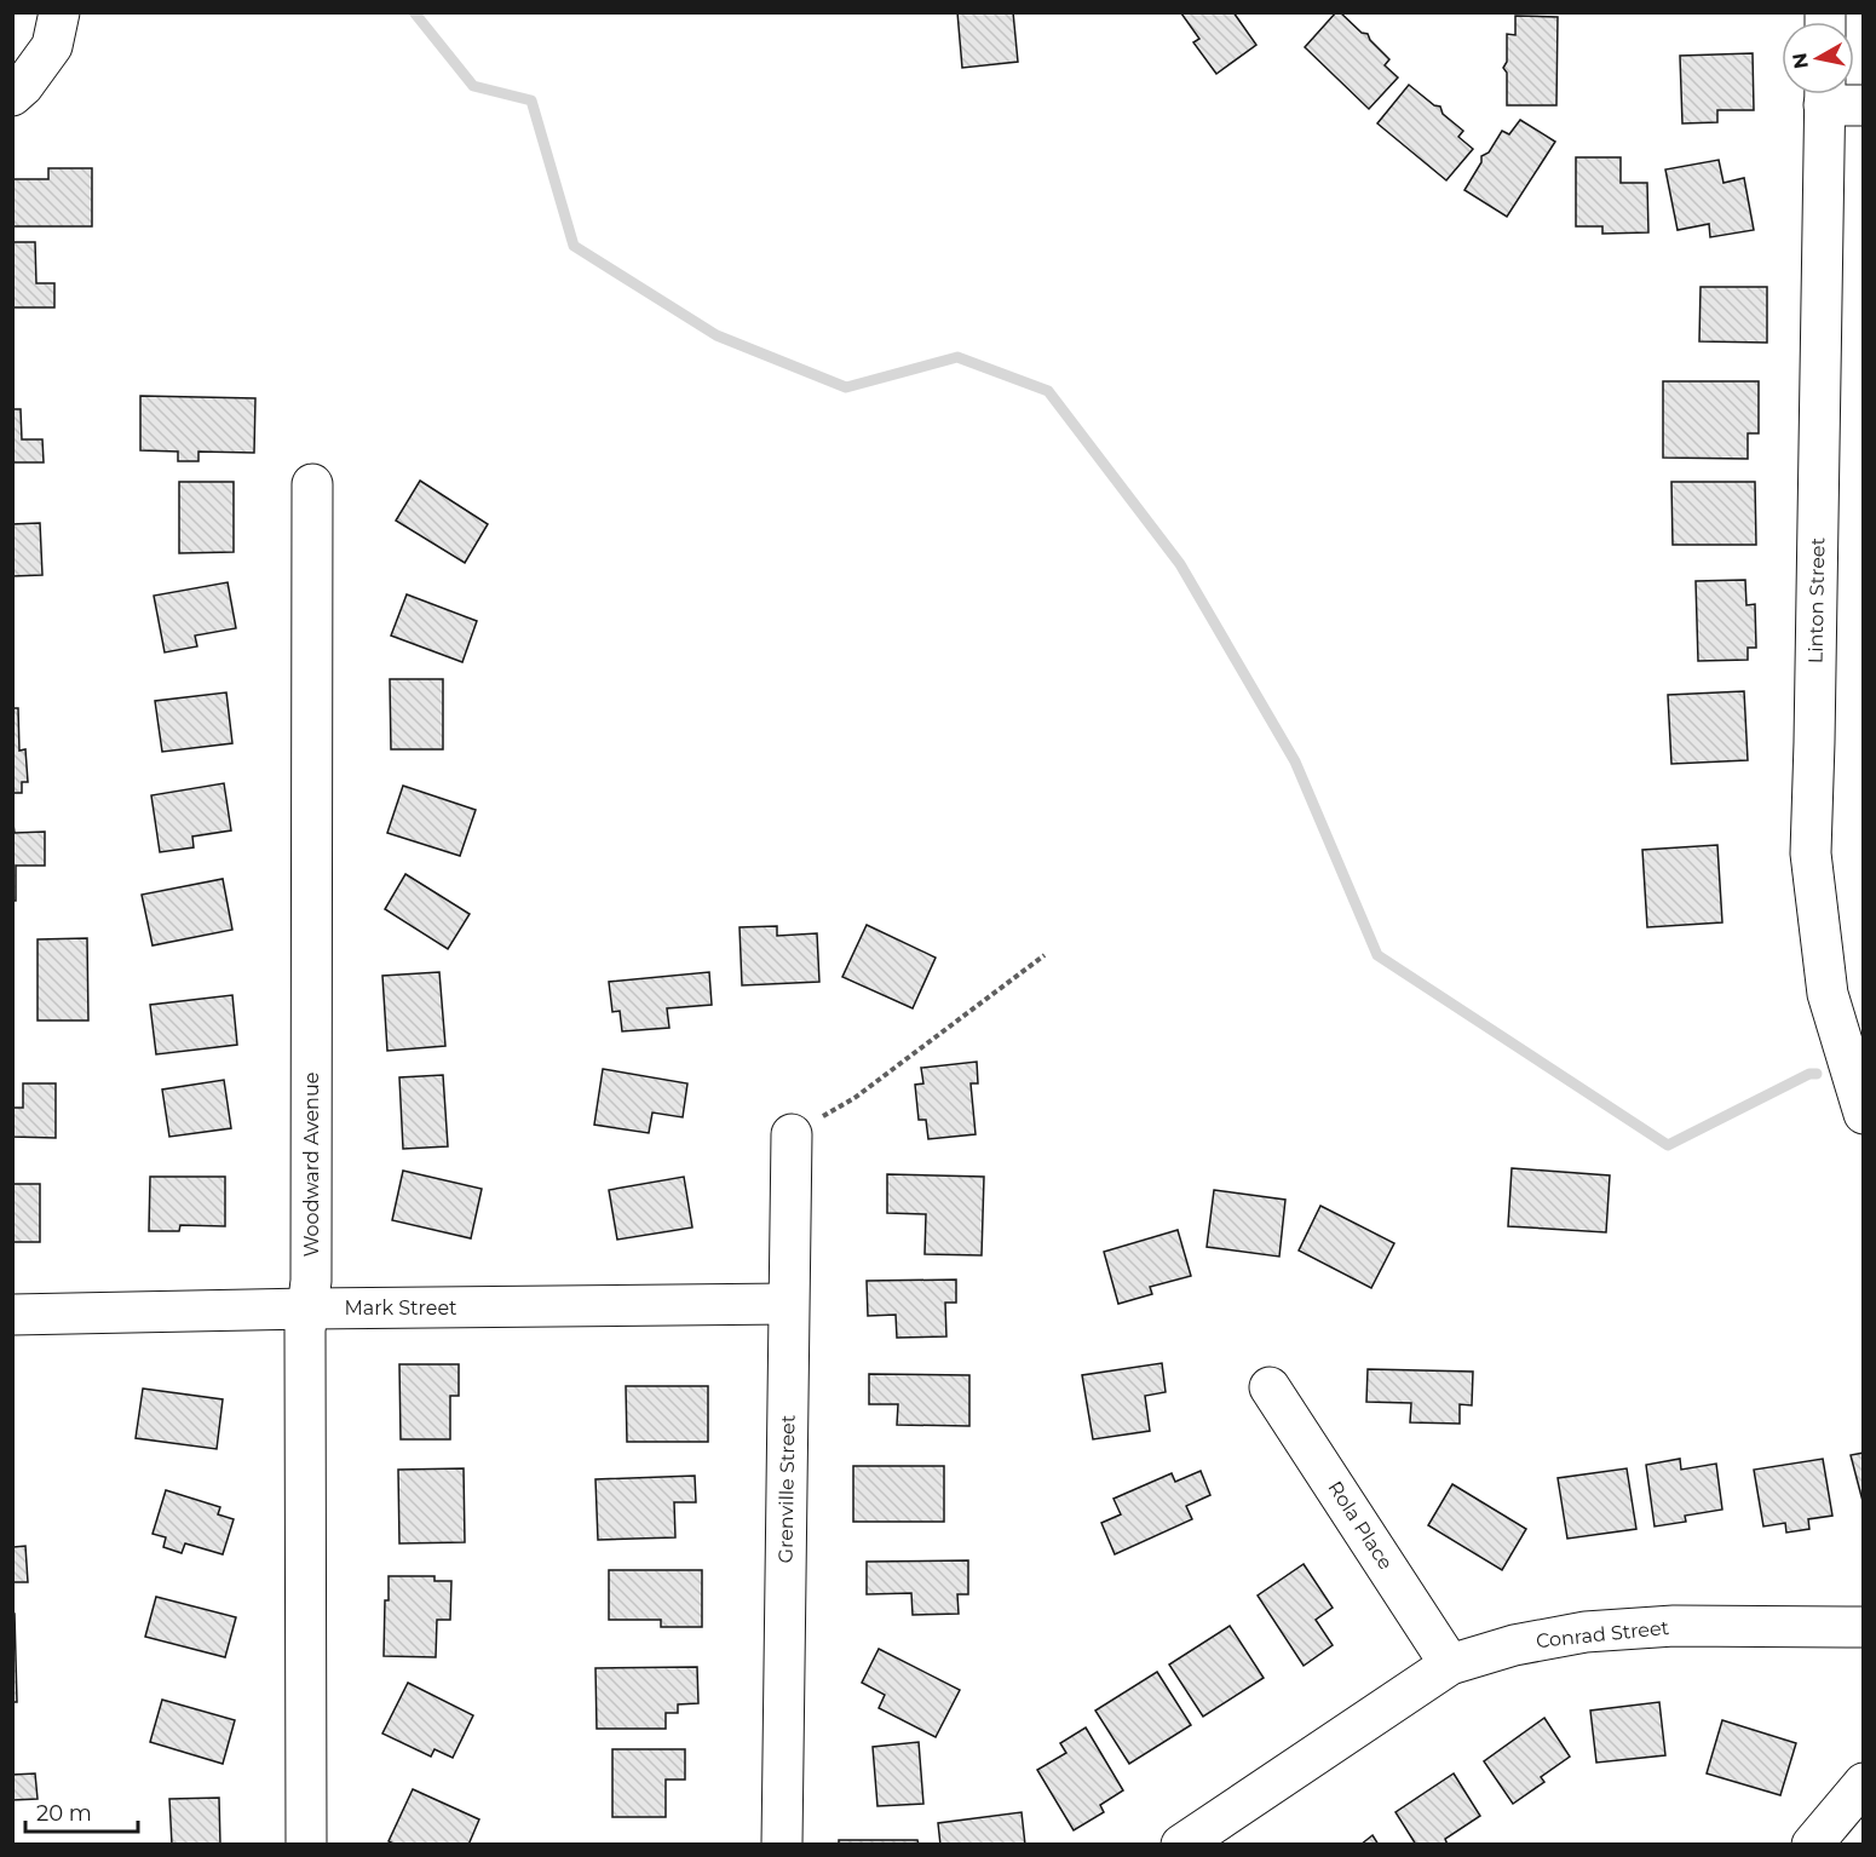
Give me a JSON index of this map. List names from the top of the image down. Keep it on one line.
{"streets":{"street":["Linton Street","Woodward Avenue","Mark Street","Grenville Street","Rola Place","Conrad Street"]},"crossings":[["Woodward Avenue","Mark Street"],["Mark Street","Grenville Street"],["Rola Place","Conrad Street"]],"scale_bar":"20 m","north":"left"}
